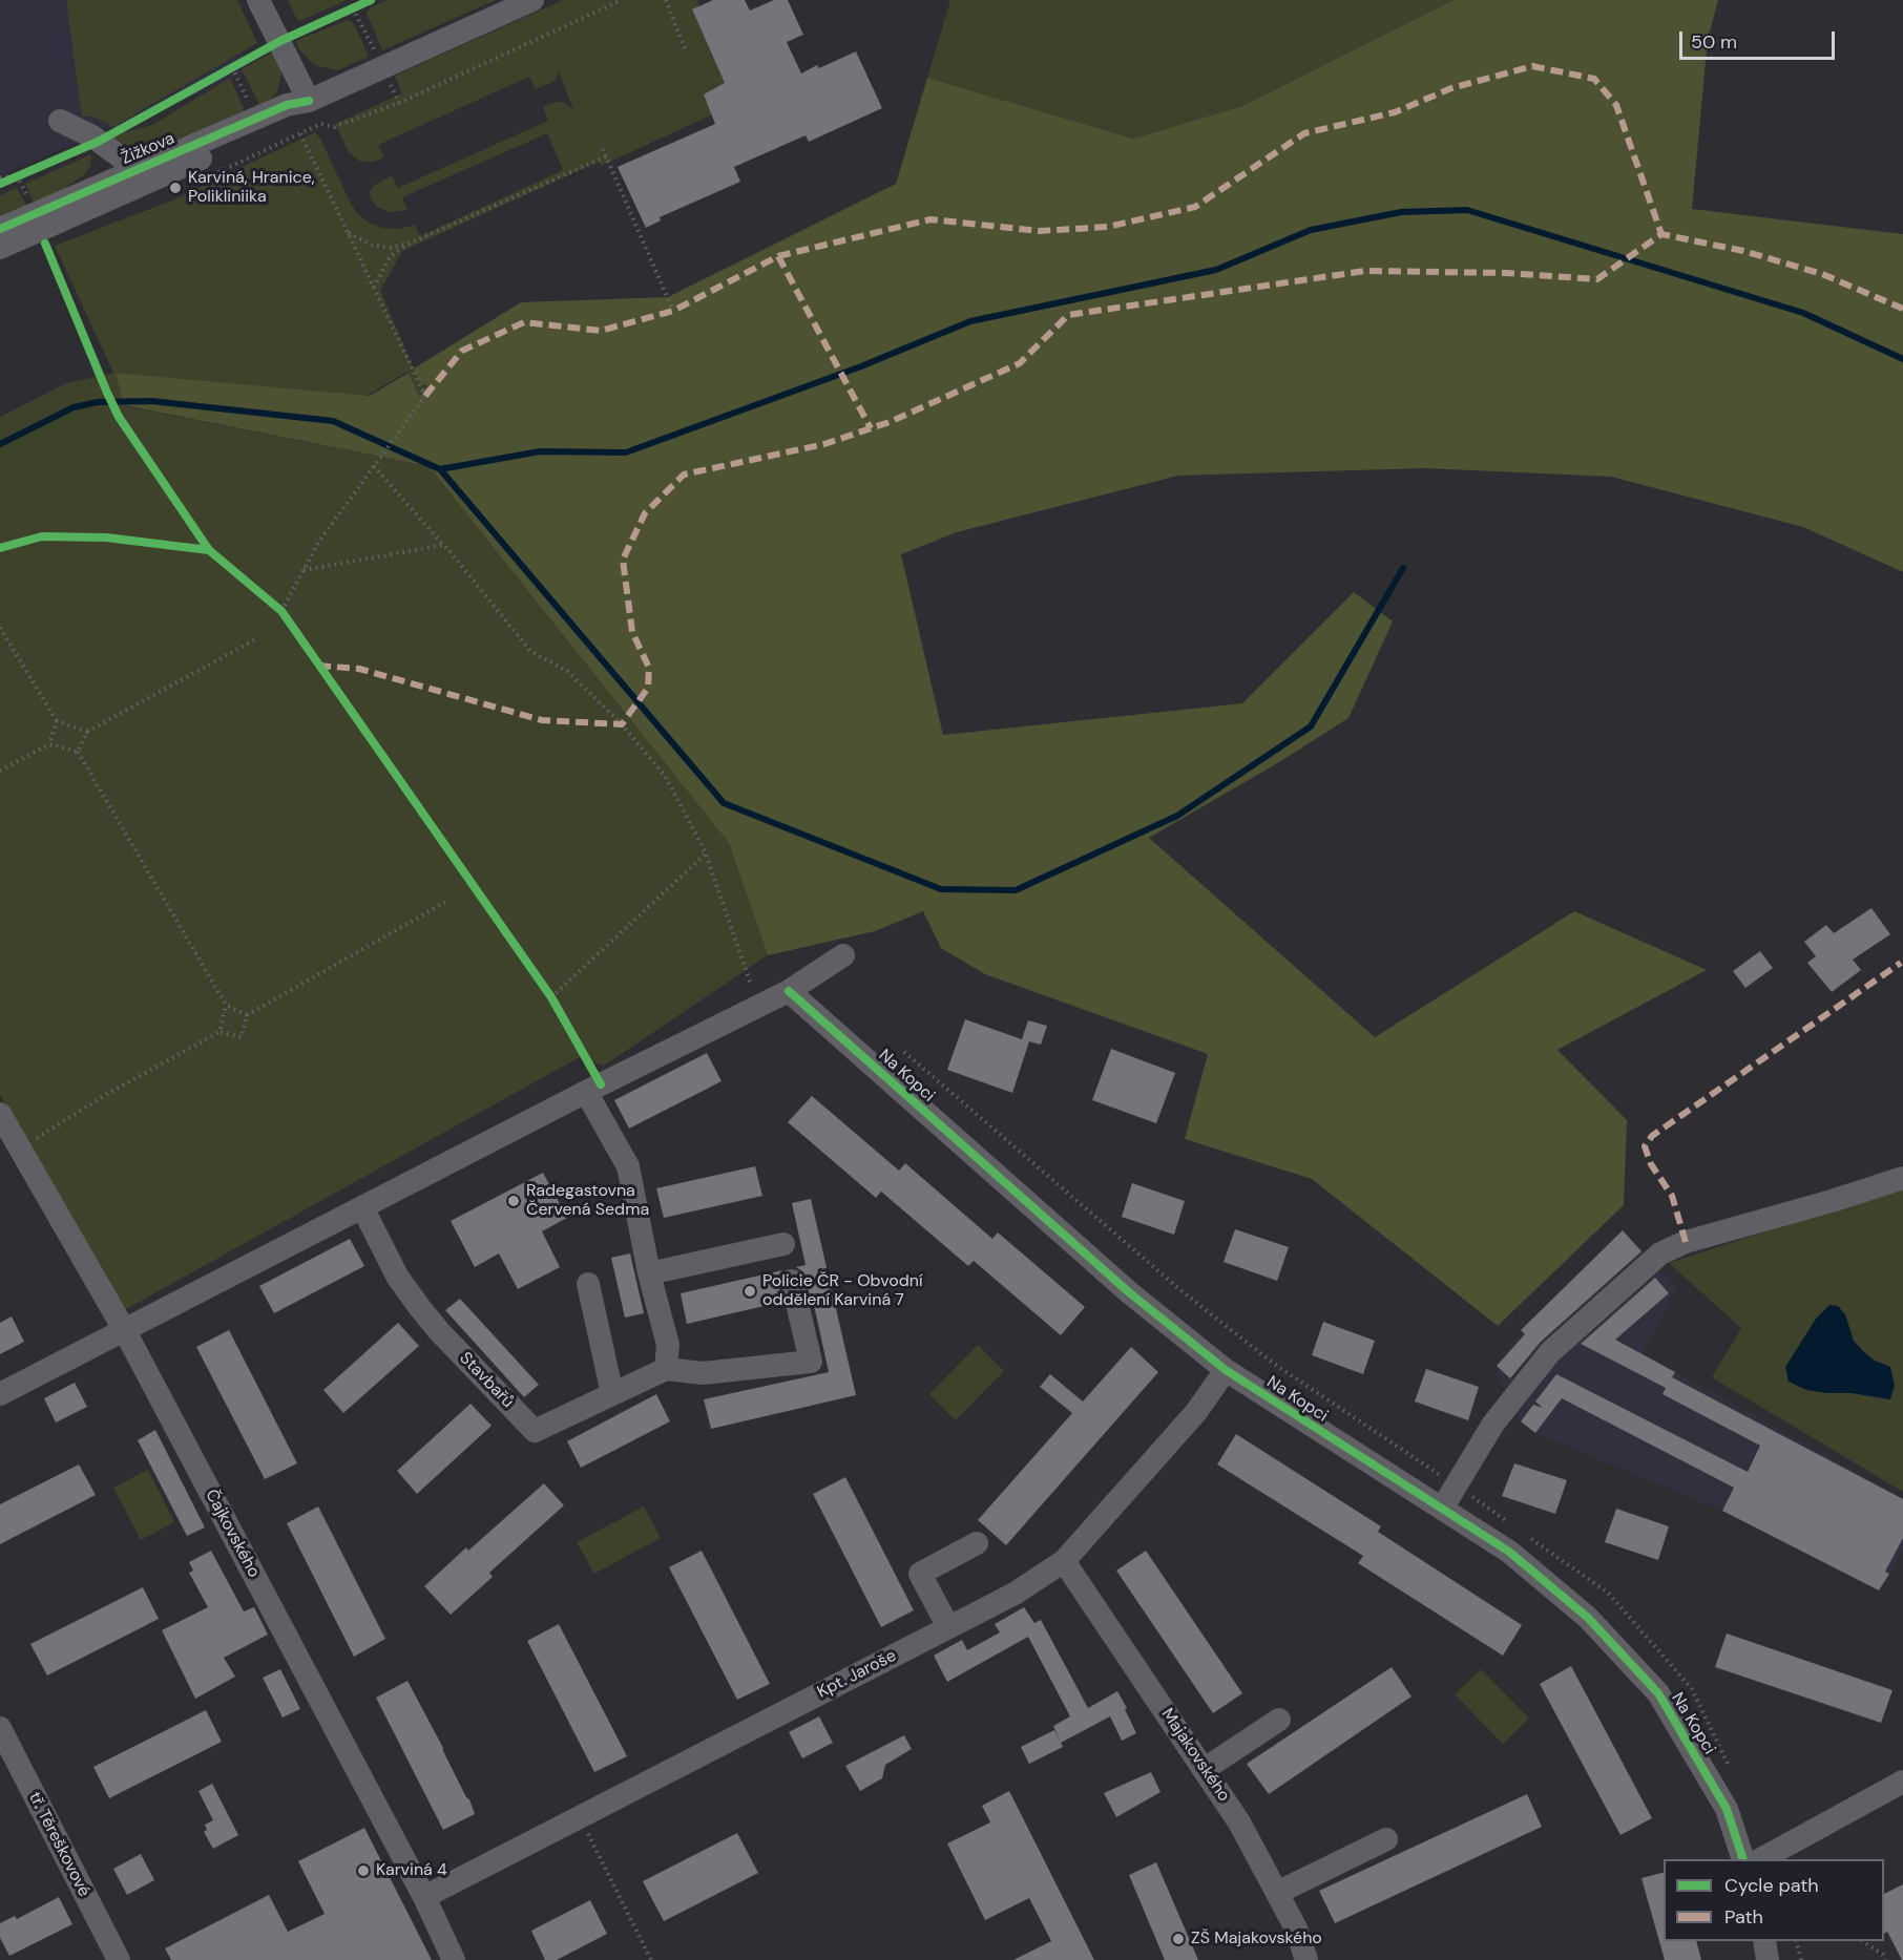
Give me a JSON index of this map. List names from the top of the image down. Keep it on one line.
{"streets":{"street":["Žižkova","Na Kopci","Stavbařů","Čajkovského","Kpt. Jaroše","Majakovského","tř. Těreškovové"]},"crossings":[["Na Kopci","Kpt. Jaroše"],["Čajkovského","Kpt. Jaroše"],["Kpt. Jaroše","Majakovského"]],"places":["Karviná, Hranice, Polikliniika","Radegastovna Červená Sedma","Policie ČR - Obvodní oddělení Karviná 7","Karviná 4","ZŠ Majakovského"],"legend":["Cycle path","Path"],"scale_bar":"50 m"}
